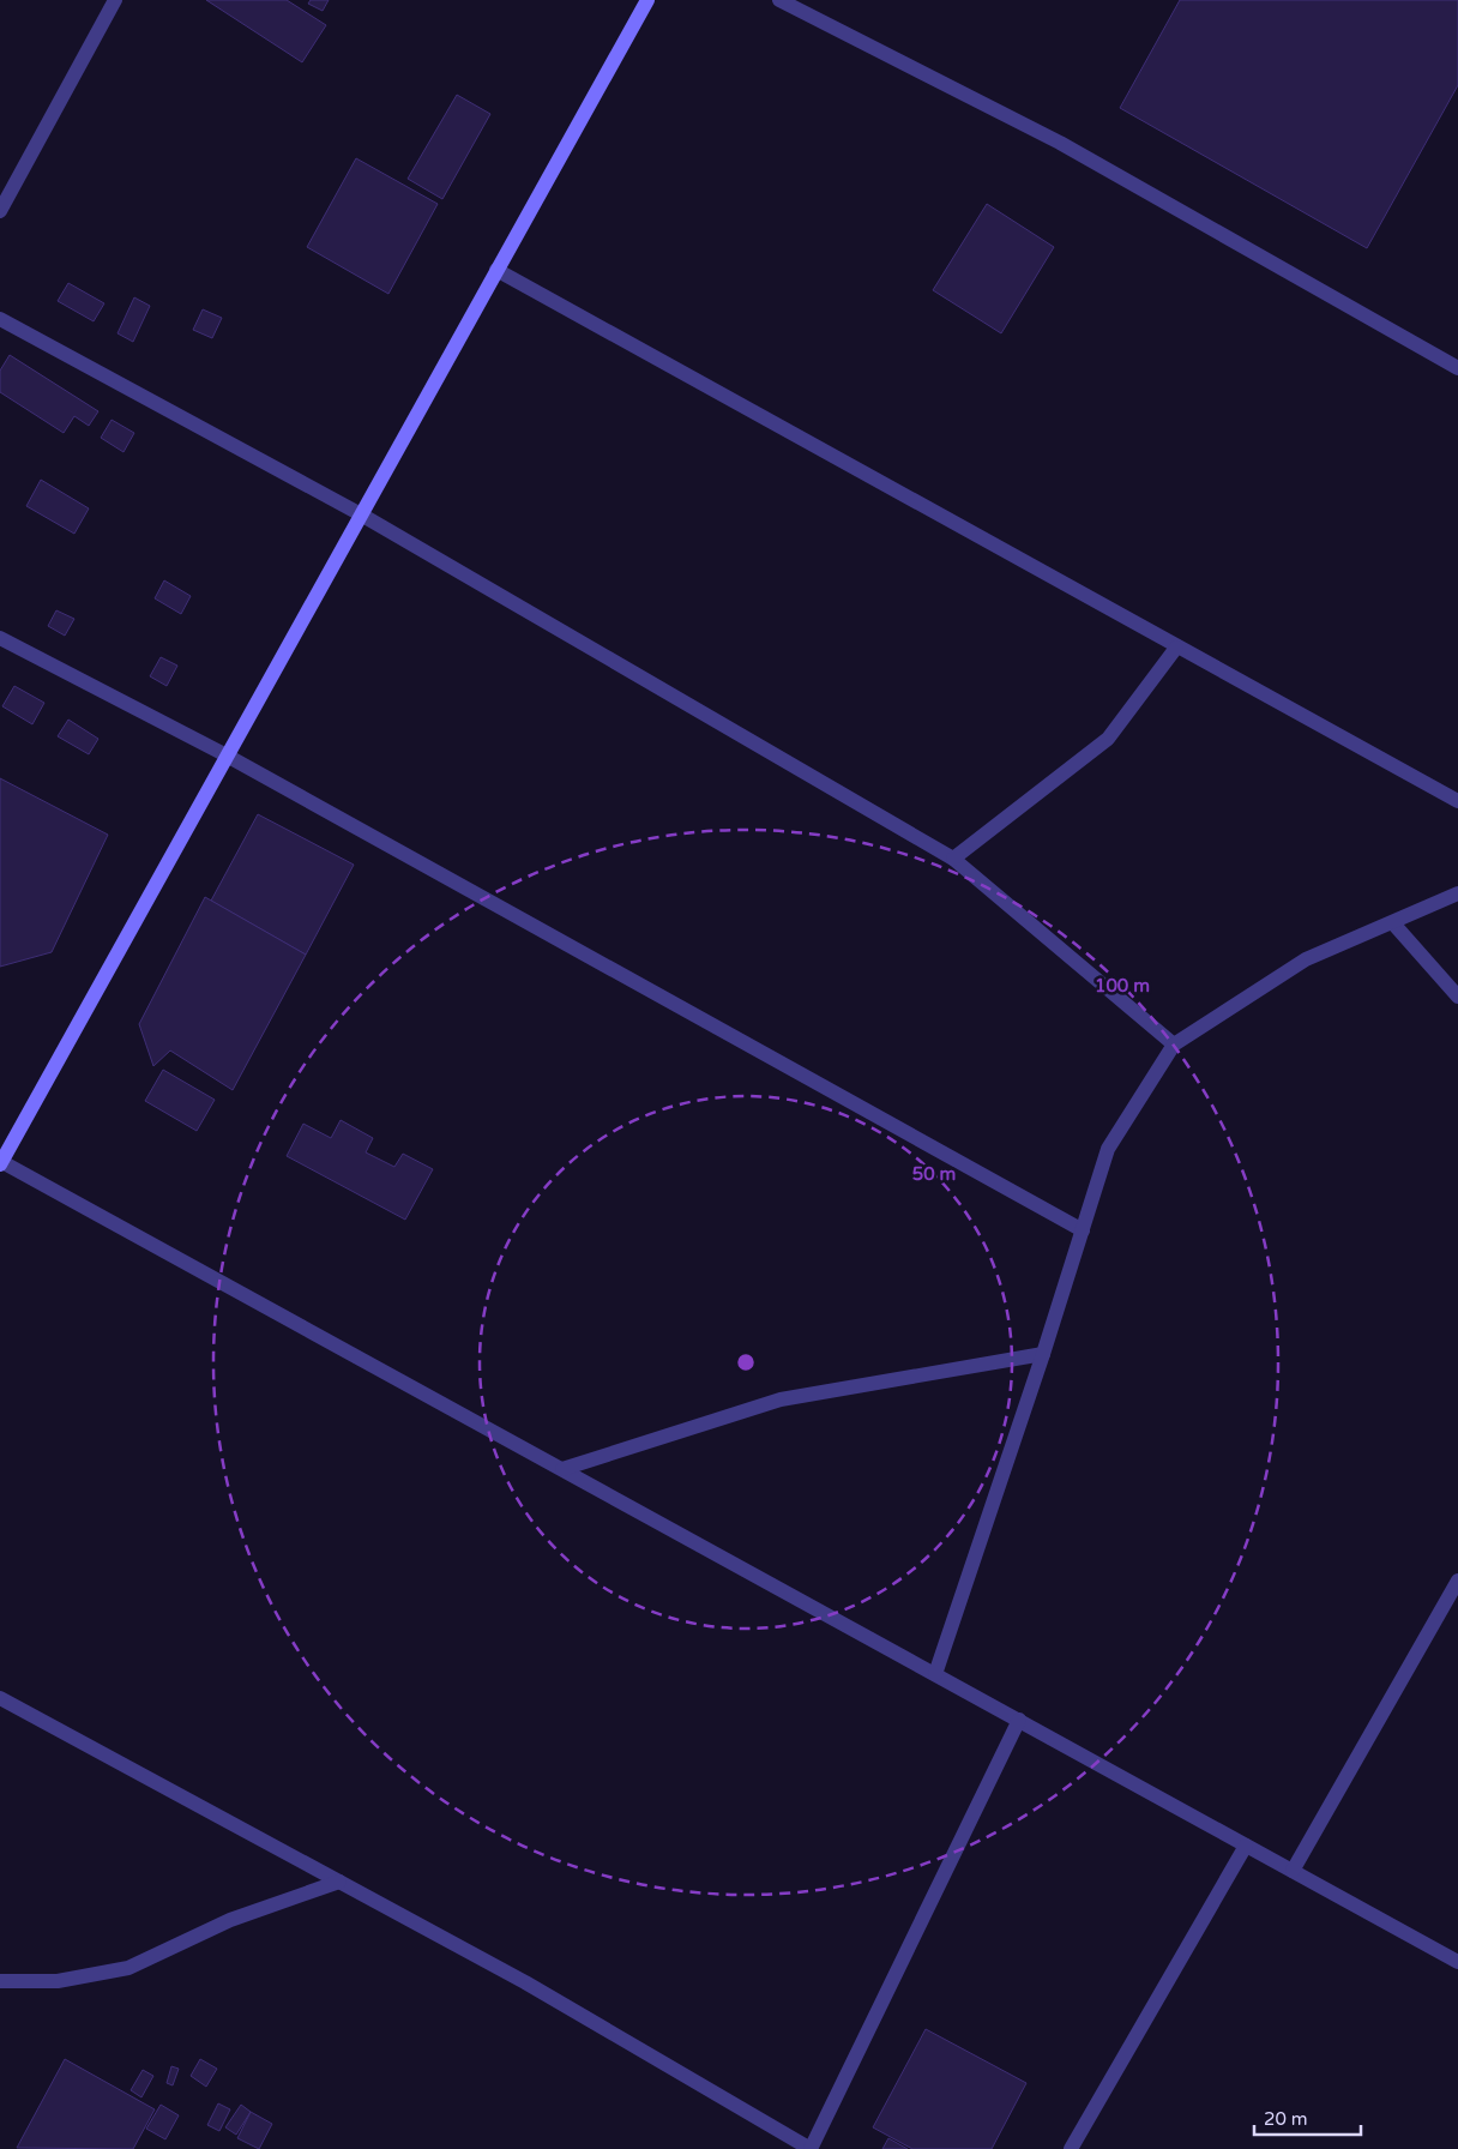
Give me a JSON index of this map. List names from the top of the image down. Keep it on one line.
{"scale_bar":"20 m","rings":["100 m","50 m"]}
